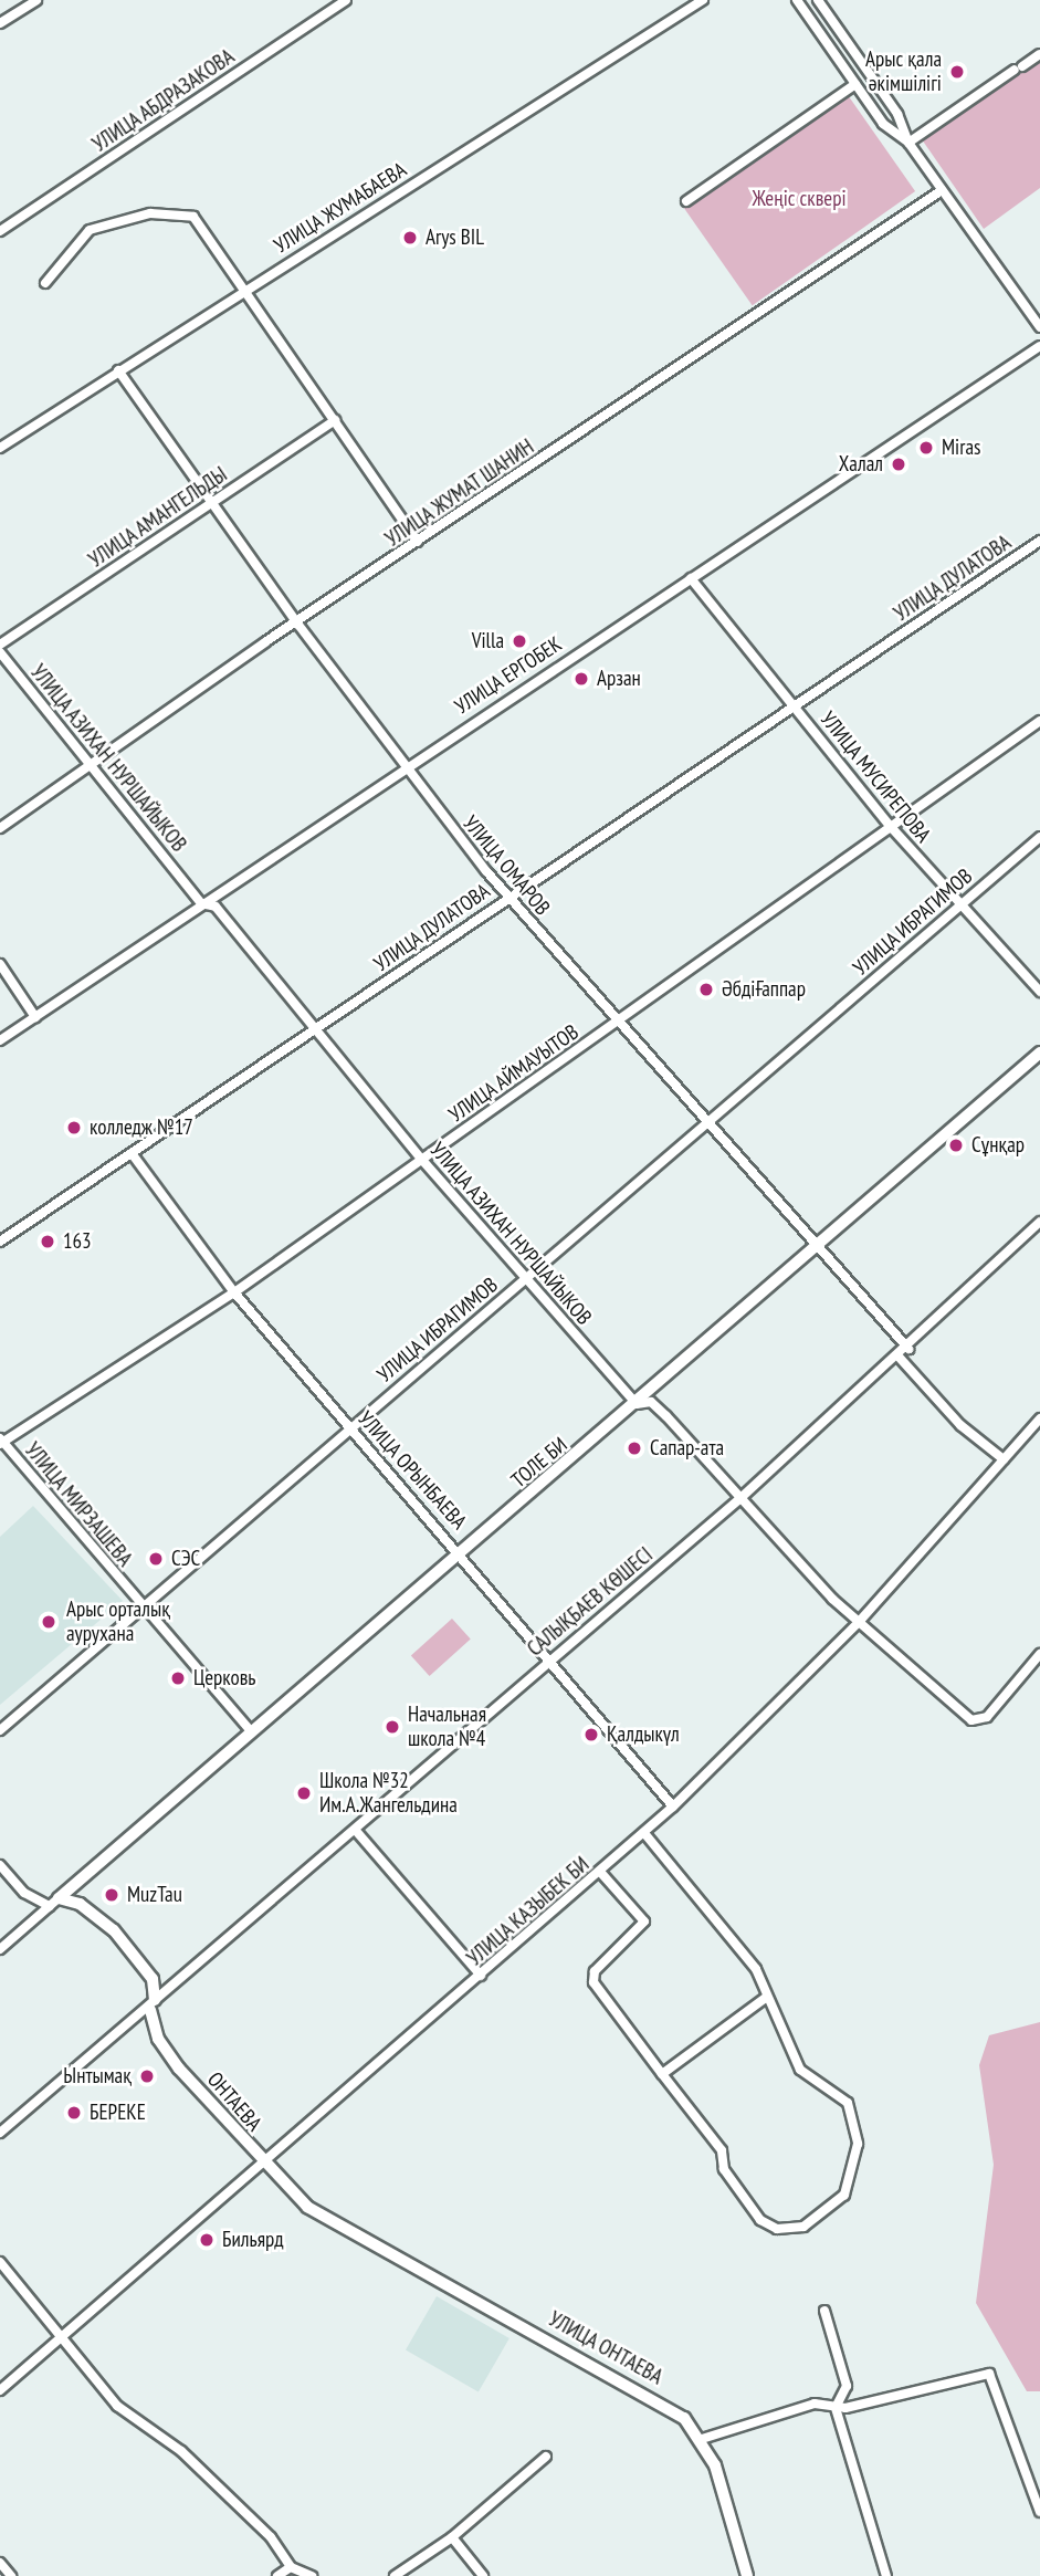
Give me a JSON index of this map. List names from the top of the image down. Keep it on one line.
{"streets":{"main road":["ТОЛЕ БИ","ОНТАЕВА","УЛИЦА ОНТАЕВА"],"street":["УЛИЦА АБДРАЗАКОВА","УЛИЦА ЖУМАБАЕВА","УЛИЦА ЖУМАТ ШАНИН","УЛИЦА АМАНГЕЛЬДЫ","УЛИЦА ДУЛАТОВА","УЛИЦА ЕРГОБЕК","УЛИЦА АЗИХАН НУРШАЙЫКОВ","УЛИЦА МУСИРЕПОВА","УЛИЦА ОМАРОВ","УЛИЦА ИБРАГИМОВ","УЛИЦА АЙМАУЫТОВ","УЛИЦА ОРЫНБАЕВА","УЛИЦА МИРЗАШЕВА","САЛЫҚБАЕВ КӨШЕСІ","УЛИЦА КАЗЫБЕК БИ"]},"crossings":[["УЛИЦА ЖУМАБАЕВА","УЛИЦА ОМАРОВ"],["УЛИЦА ЖУМАТ ШАНИН","УЛИЦА АЗИХАН НУРШАЙЫКОВ"],["УЛИЦА ЖУМАТ ШАНИН","УЛИЦА ОМАРОВ"],["УЛИЦА АМАНГЕЛЬДЫ","УЛИЦА ОМАРОВ"],["УЛИЦА ДУЛАТОВА","УЛИЦА АЗИХАН НУРШАЙЫКОВ"],["УЛИЦА ДУЛАТОВА","УЛИЦА МУСИРЕПОВА"],["УЛИЦА ДУЛАТОВА","УЛИЦА ОМАРОВ"],["УЛИЦА ДУЛАТОВА","УЛИЦА ОРЫНБАЕВА"],["УЛИЦА ЕРГОБЕК","УЛИЦА АЗИХАН НУРШАЙЫКОВ"],["УЛИЦА ЕРГОБЕК","УЛИЦА МУСИРЕПОВА"],["УЛИЦА ЕРГОБЕК","УЛИЦА ОМАРОВ"],["УЛИЦА АЗИХАН НУРШАЙЫКОВ","УЛИЦА ИБРАГИМОВ"],["УЛИЦА АЗИХАН НУРШАЙЫКОВ","УЛИЦА АЙМАУЫТОВ"],["УЛИЦА АЗИХАН НУРШАЙЫКОВ","ТОЛЕ БИ"],["УЛИЦА АЗИХАН НУРШАЙЫКОВ","САЛЫҚБАЕВ КӨШЕСІ"],["УЛИЦА АЗИХАН НУРШАЙЫКОВ","УЛИЦА КАЗЫБЕК БИ"],["УЛИЦА МУСИРЕПОВА","УЛИЦА ИБРАГИМОВ"],["УЛИЦА МУСИРЕПОВА","УЛИЦА АЙМАУЫТОВ"],["УЛИЦА ОМАРОВ","УЛИЦА ИБРАГИМОВ"],["УЛИЦА ОМАРОВ","УЛИЦА АЙМАУЫТОВ"],["УЛИЦА ОМАРОВ","ТОЛЕ БИ"],["УЛИЦА ОМАРОВ","САЛЫҚБАЕВ КӨШЕСІ"],["УЛИЦА ИБРАГИМОВ","УЛИЦА ОРЫНБАЕВА"],["УЛИЦА ИБРАГИМОВ","УЛИЦА МИРЗАШЕВА"],["УЛИЦА АЙМАУЫТОВ","УЛИЦА ОРЫНБАЕВА"],["УЛИЦА АЙМАУЫТОВ","УЛИЦА МИРЗАШЕВА"],["ТОЛЕ БИ","УЛИЦА ОРЫНБАЕВА"],["ТОЛЕ БИ","УЛИЦА МИРЗАШЕВА"],["ТОЛЕ БИ","ОНТАЕВА"],["УЛИЦА ОРЫНБАЕВА","САЛЫҚБАЕВ КӨШЕСІ"],["УЛИЦА ОРЫНБАЕВА","УЛИЦА КАЗЫБЕК БИ"],["САЛЫҚБАЕВ КӨШЕСІ","ОНТАЕВА"],["УЛИЦА КАЗЫБЕК БИ","ОНТАЕВА"],["ОНТАЕВА","УЛИЦА ОНТАЕВА"]],"parks":["Жеңіс сквері"],"places":["Арыс қала әкімшілігі","Arys BIL","Miras","Халал","Villa","Арзан","ӘбдіҒаппар","колледж №17","Cұнқар","163","Сапар-ата","СЭС","Арыс орталық аурухана","Церковь","Начальная школа №4","Қалдыкүл","Школа №32 Им.А.Жангельдина","MuzTau","Ынтымақ","БЕРЕКЕ","Бильярд"]}
